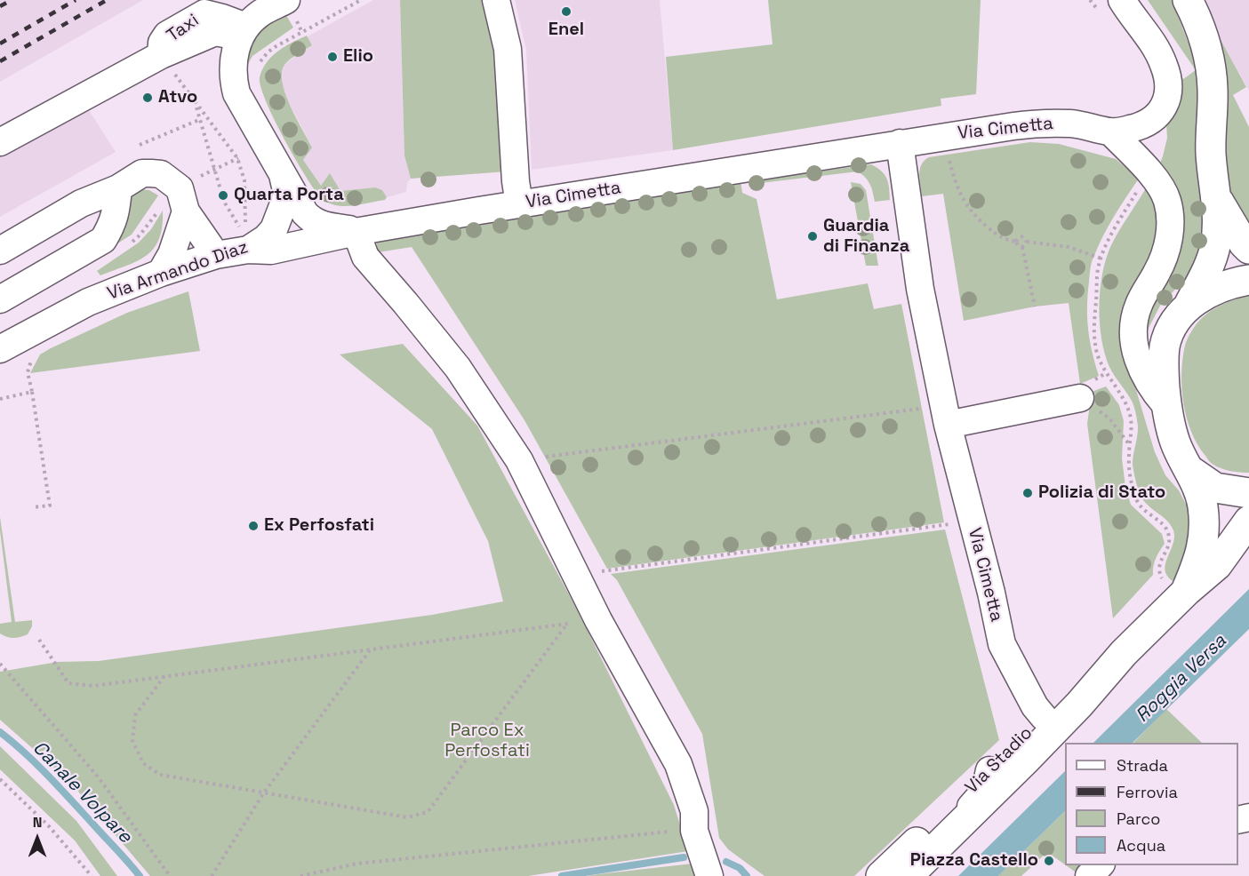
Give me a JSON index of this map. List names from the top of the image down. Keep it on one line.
{"streets":{"main road":["Via Stadio"],"street":["Taxi","Via Cimetta","Via Armando Diaz"]},"crossings":[["Taxi","Via Armando Diaz"],["Via Cimetta","Via Armando Diaz"],["Via Cimetta","Via Stadio"]],"water":["Roggia Versa","Canale Volpare"],"parks":["Parco Ex Perfosfati"],"places":["Enel","Elio","Atvo","Quarta Porta","Guardia di Finanza","Polizia di Stato","Ex Perfosfati","Piazza Castello"],"legend":["Strada","Ferrovia","Parco","Acqua"],"north":"top"}
